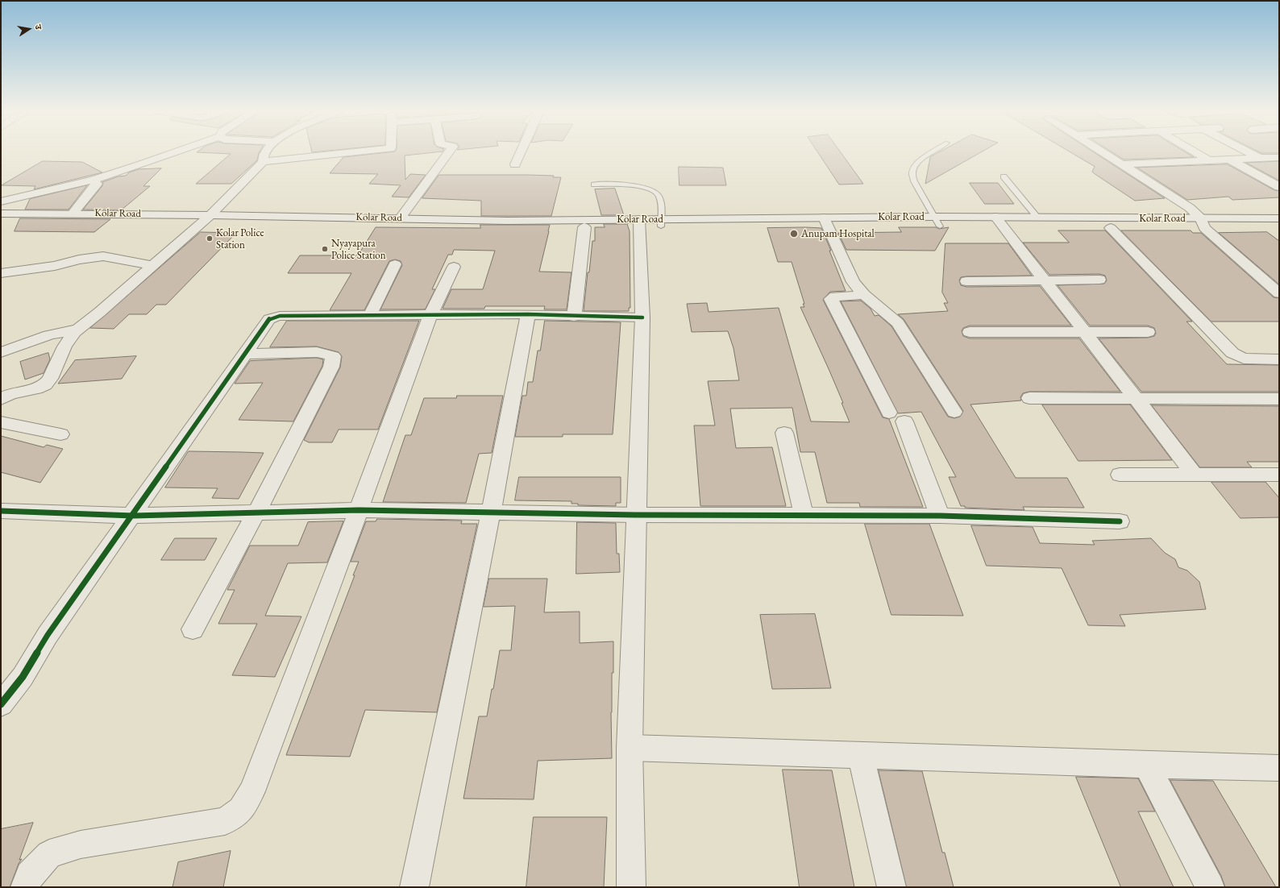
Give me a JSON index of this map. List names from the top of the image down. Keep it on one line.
{"streets":{"street":["Kolar Road"]},"places":["Anupam Hospital","Kolar Police Station","Nyayapura Police Station"],"north":"right"}
